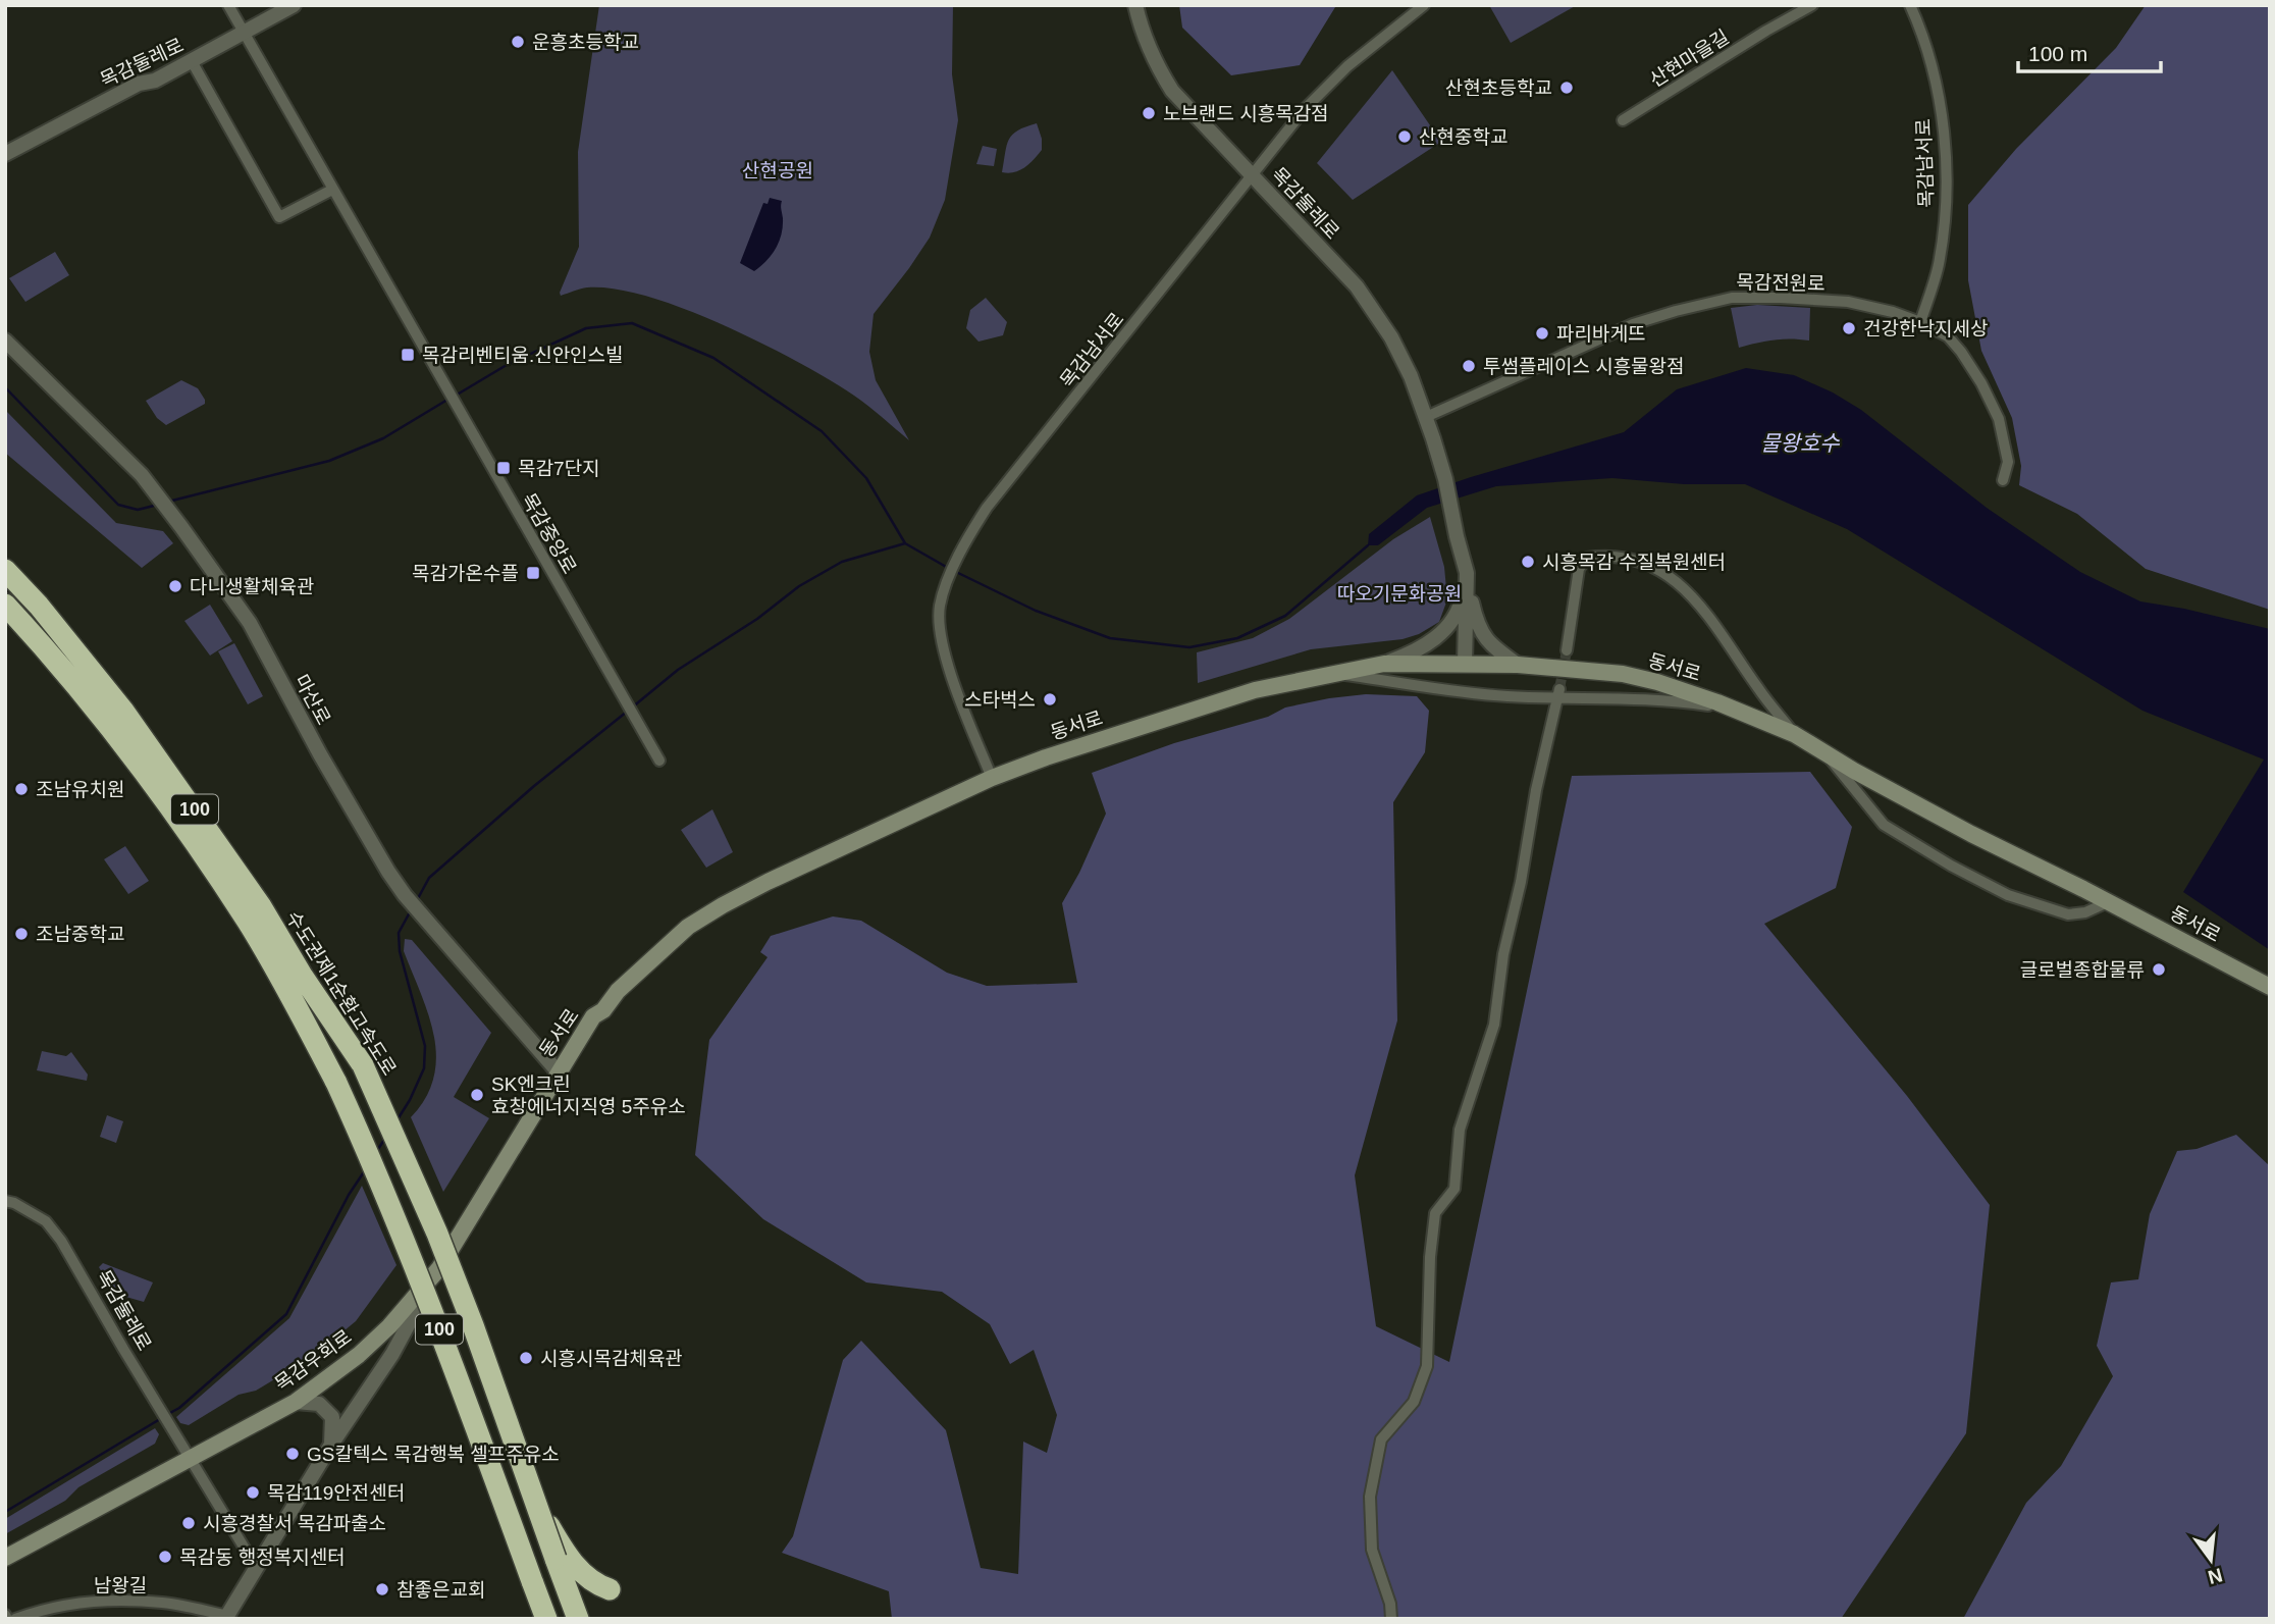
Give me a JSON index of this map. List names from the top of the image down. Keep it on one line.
{"streets":{"highway":["100","수도권제1순환고속도로"],"main road":["동서로","목감우회로"],"street":["산현마을길","목감둘레로","목감남서로","목감전원로","목감중앙로","마산로","남왕길"]},"crossings":[["목감둘레로","목감남서로"],["목감둘레로","목감전원로"],["목감둘레로","목감우회로"],["목감남서로","목감전원로"],["목감남서로","동서로"],["동서로","마산로"],["동서로","목감우회로"],["동서로","남왕길"]],"water":["물왕호수"],"parks":["산현공원","따오기문화공원"],"places":{"other":["운흥초등학교","산현초등학교","노브랜드 시흥목감점","산현중학교","건강한낙지세상","파리바게뜨","투썸플레이스 시흥물왕점","시흥목감 수질복원센터","다니생활체육관","스타벅스","조남유치원","조남중학교","글로벌종합물류","SK엔크린 효창에너지직영 5주유소","시흥시목감체육관","GS칼텍스 목감행복 셀프주유소","목감119안전센터","시흥경찰서 목감파출소","목감동 행정복지센터","참좋은교회"],"transit":["목감리벤티움.신안인스빌","목감7단지","목감가온수플"]},"scale_bar":"100 m","north":"bottom"}
